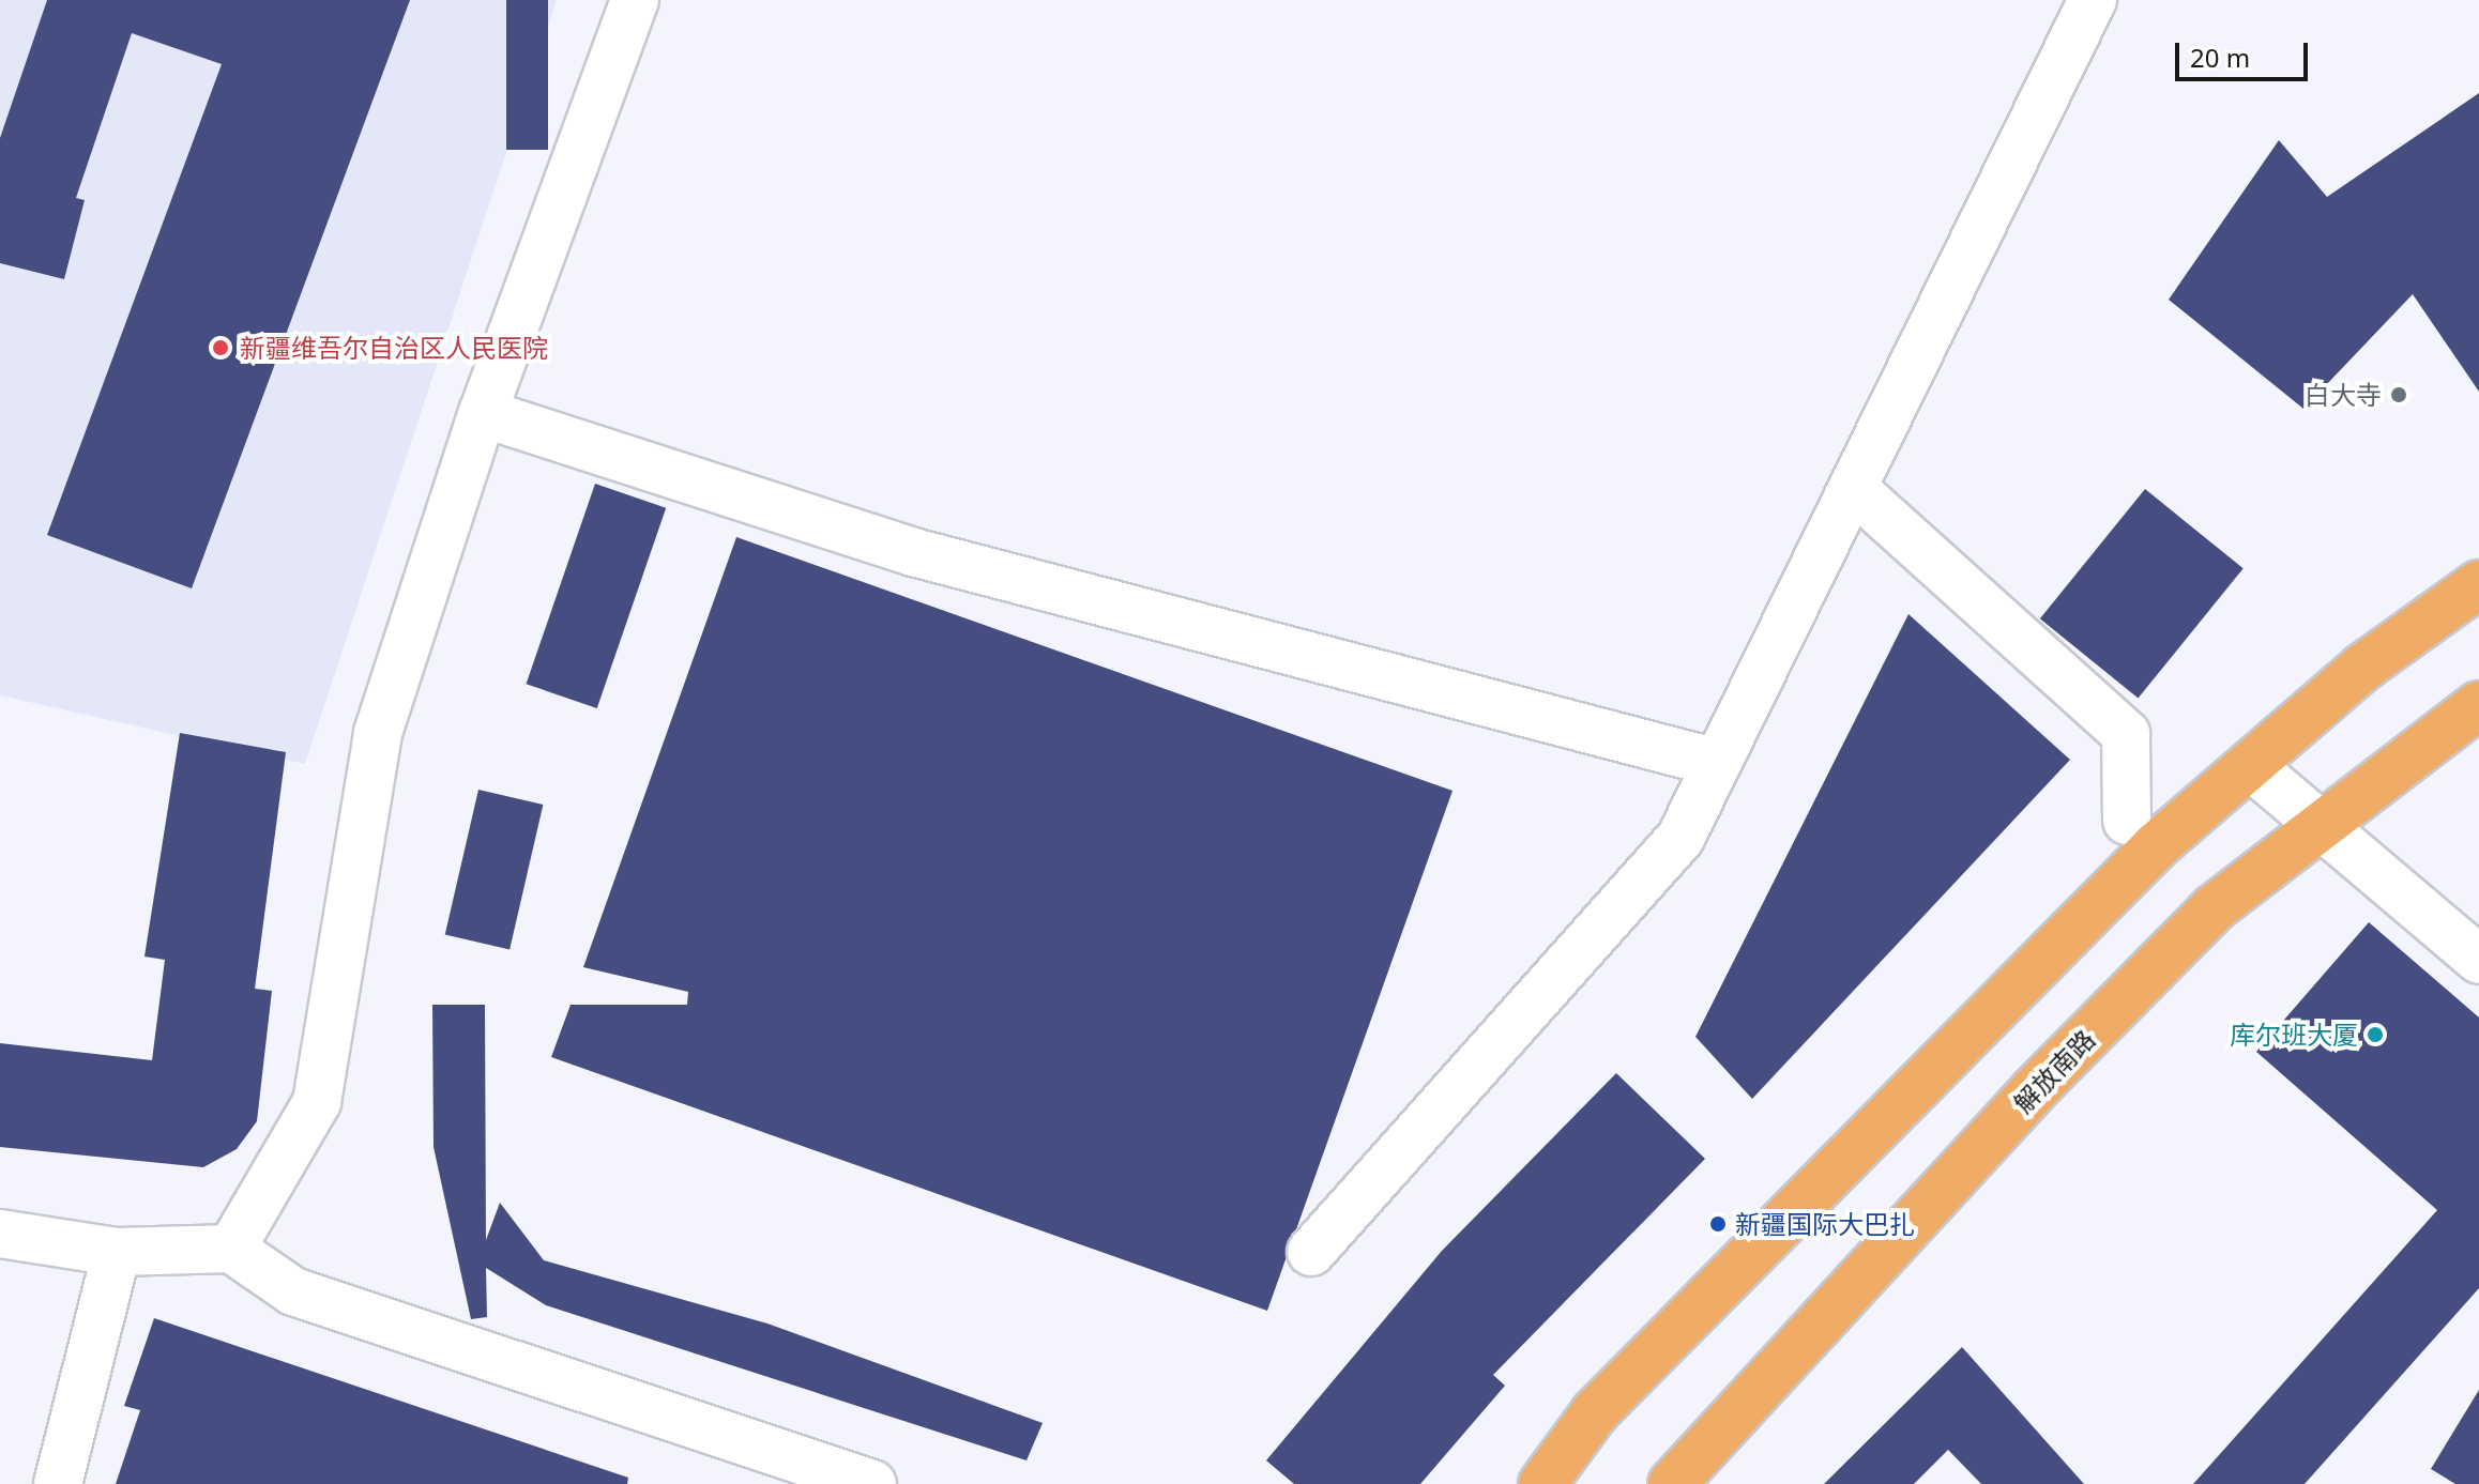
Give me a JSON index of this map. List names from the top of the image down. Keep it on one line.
{"streets":{"main road":["解放南路"]},"places":["新疆维吾尔自治区人民医院","白大寺","库尔班大厦","新疆国际大巴扎"],"scale_bar":"20 m"}
